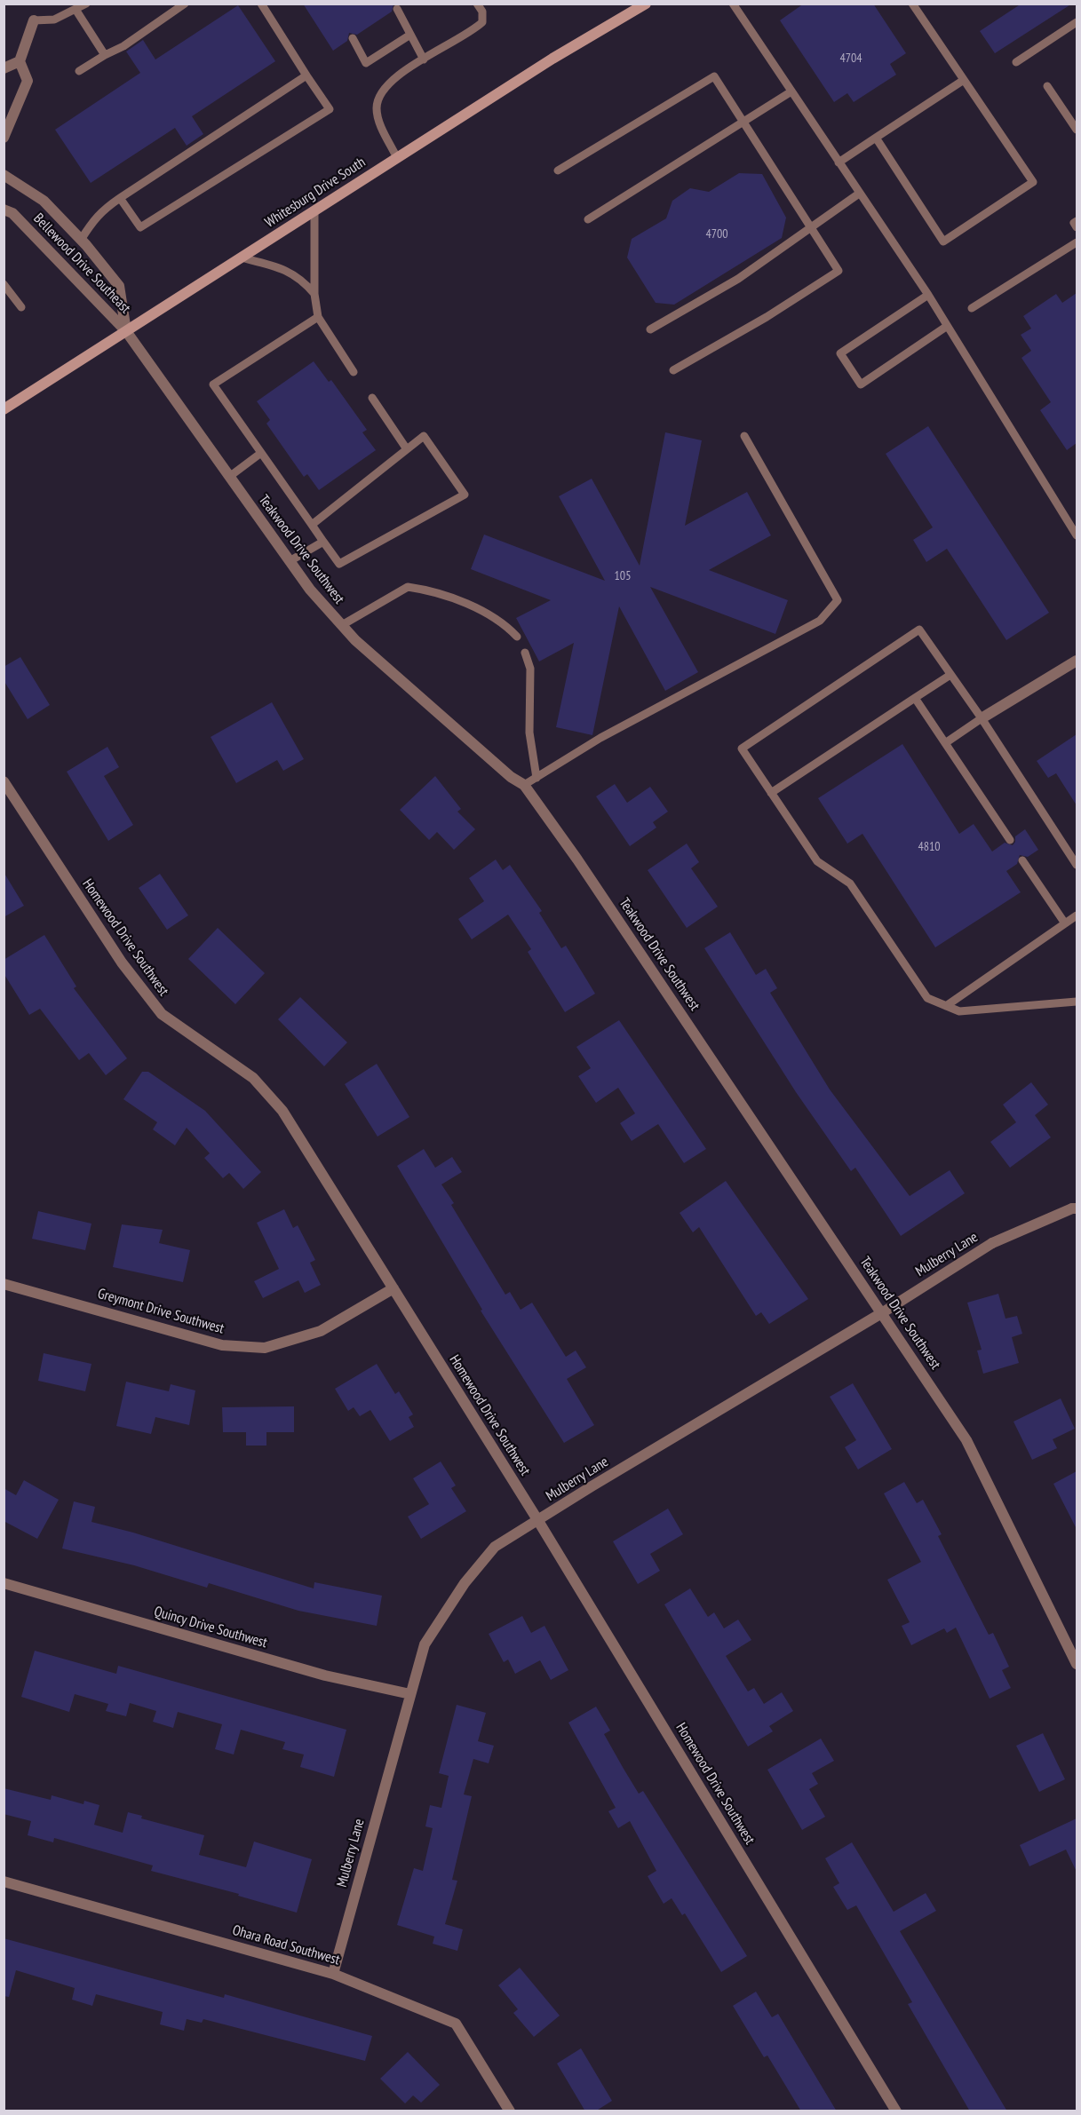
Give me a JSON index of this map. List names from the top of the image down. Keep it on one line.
{"streets":{"main road":["Whitesburg Drive South"],"street":["Bellewood Drive Southeast","Teakwood Drive Southwest","Homewood Drive Southwest","Mulberry Lane","Greymont Drive Southwest","Quincy Drive Southwest","Ohara Road Southwest"]},"crossings":[["Whitesburg Drive South","Bellewood Drive Southeast"],["Whitesburg Drive South","Teakwood Drive Southwest"],["Bellewood Drive Southeast","Teakwood Drive Southwest"],["Teakwood Drive Southwest","Mulberry Lane"],["Homewood Drive Southwest","Mulberry Lane"],["Homewood Drive Southwest","Greymont Drive Southwest"],["Mulberry Lane","Quincy Drive Southwest"],["Mulberry Lane","Ohara Road Southwest"]],"house_numbers":["4704","4700","105","4810"]}
